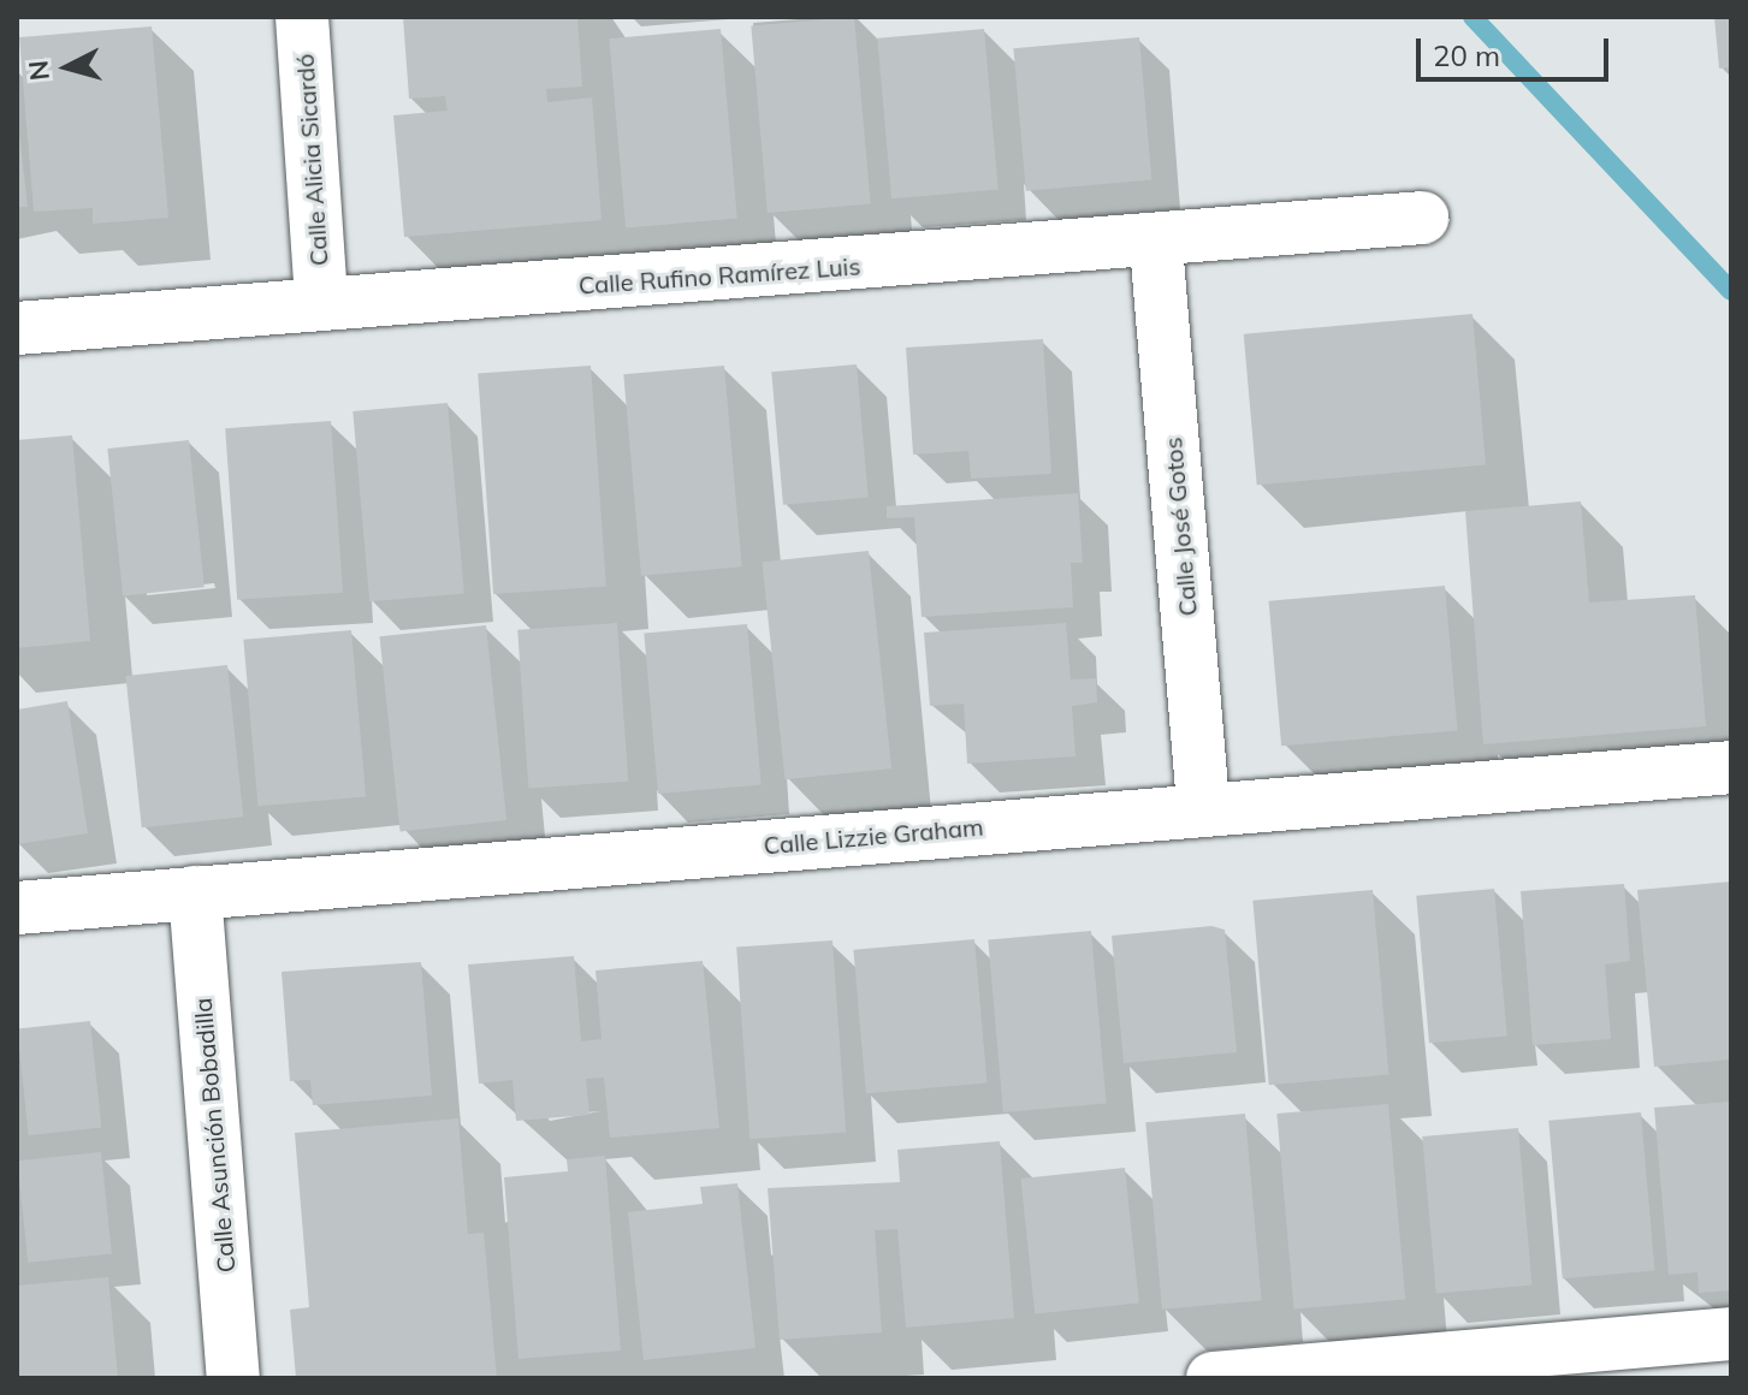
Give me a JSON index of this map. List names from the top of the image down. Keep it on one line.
{"streets":{"street":["Calle Alicia Sicardó","Calle Rufino Ramírez Luis","Calle José Gotos","Calle Lizzie Graham","Calle Asunción Bobadilla"]},"crossings":[["Calle Alicia Sicardó","Calle Rufino Ramírez Luis"],["Calle Rufino Ramírez Luis","Calle José Gotos"],["Calle José Gotos","Calle Lizzie Graham"],["Calle Lizzie Graham","Calle Asunción Bobadilla"]],"scale_bar":"20 m","north":"left"}
